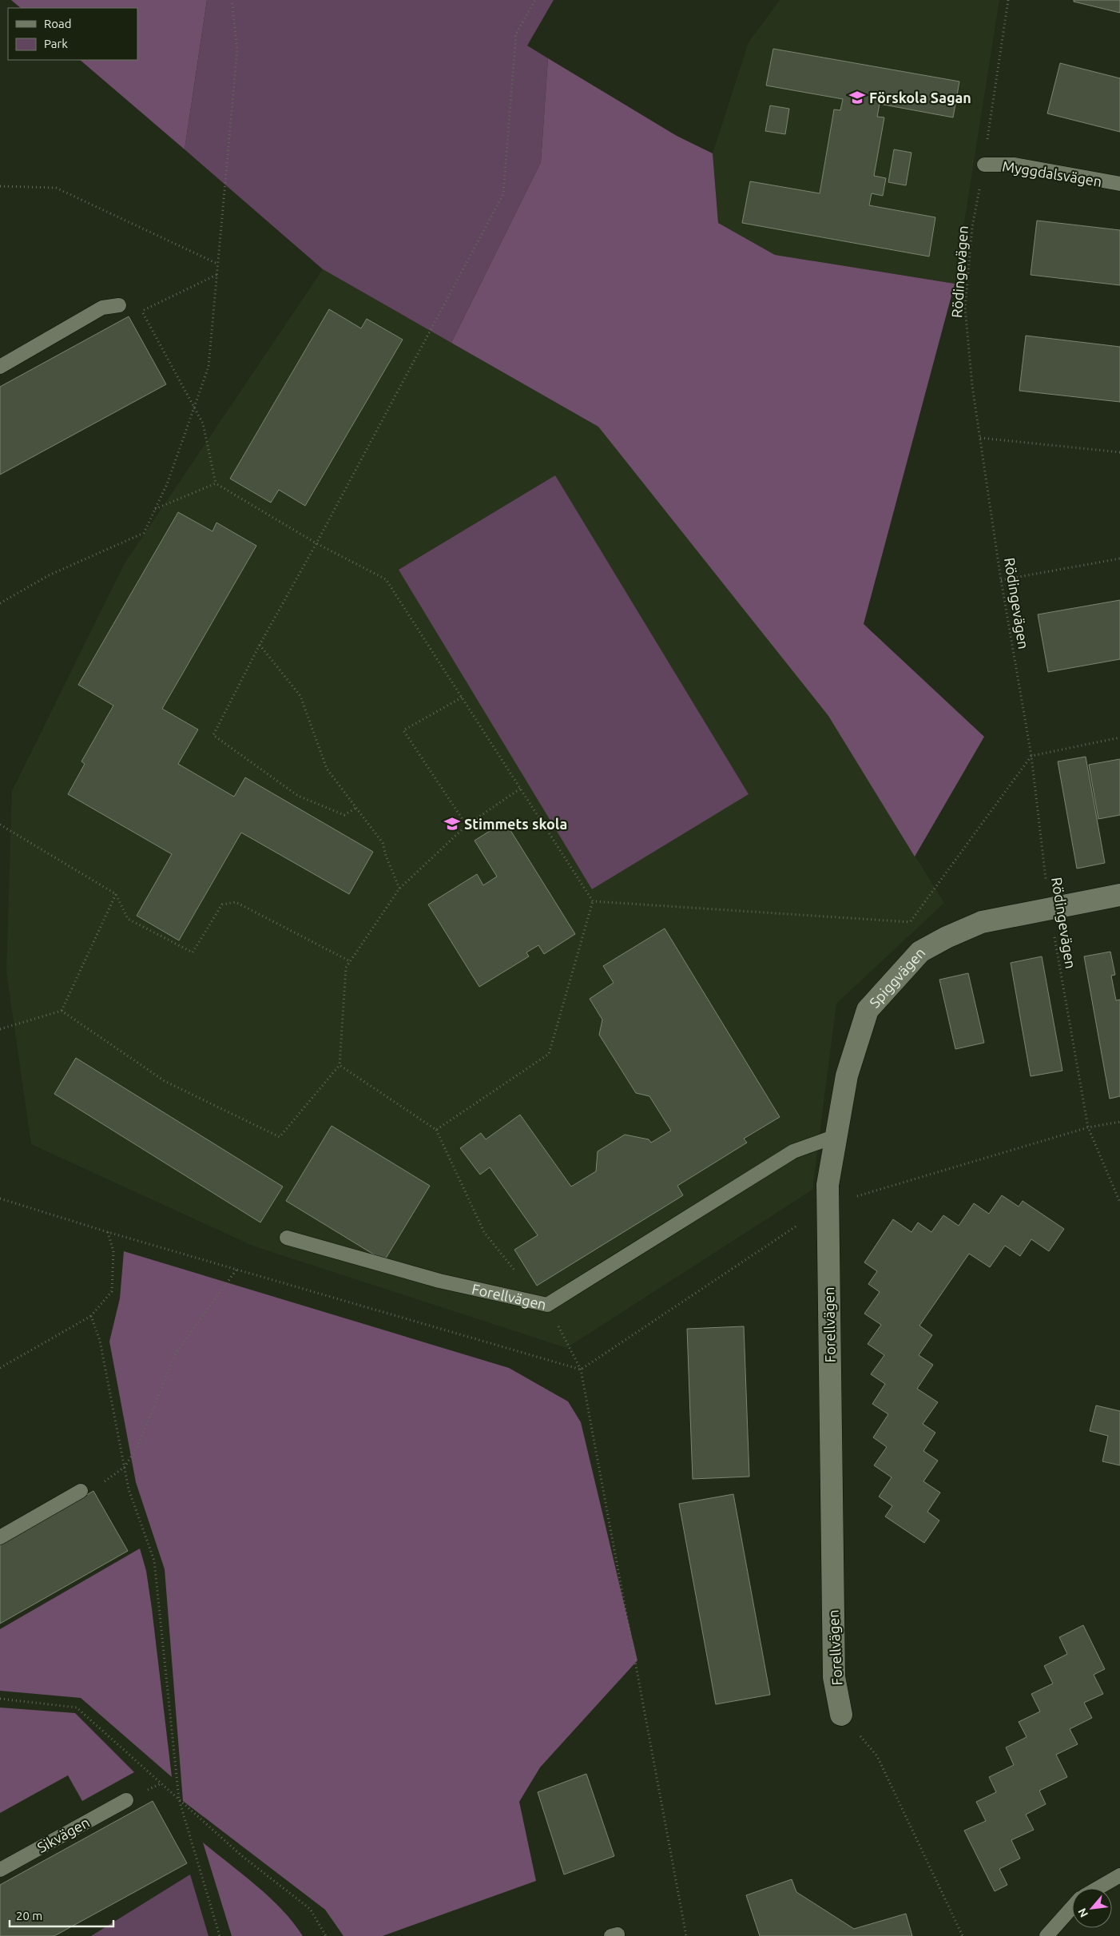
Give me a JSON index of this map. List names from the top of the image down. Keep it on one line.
{"streets":{"street":["Spiggvägen","Forellvägen"],"lane":["Myggdalsvägen","Sikvägen"],"path":["Rödingevägen"]},"crossings":[["Myggdalsvägen","Rödingevägen"],["Rödingevägen","Spiggvägen"],["Spiggvägen","Forellvägen"]],"places":{"school or university":["Förskola Sagan","Stimmets skola"]},"legend":["Road","Park"],"scale_bar":"20 m","north":"bottom left"}
